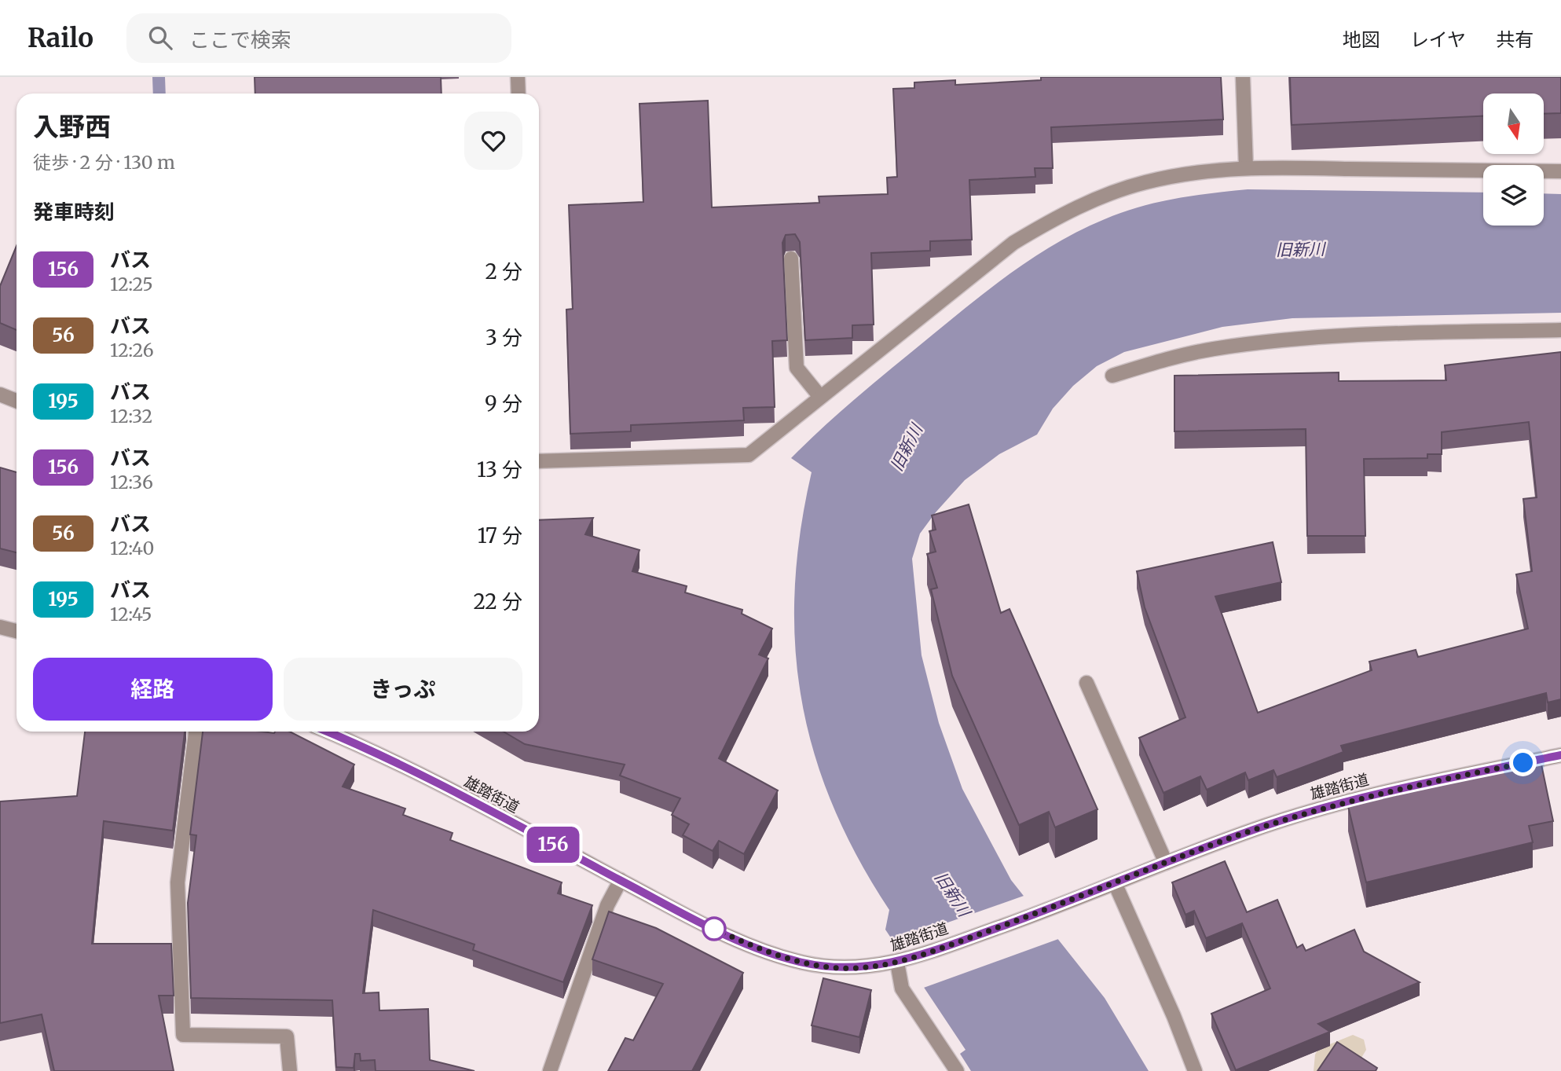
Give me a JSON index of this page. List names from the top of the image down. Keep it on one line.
{"streets":{"street":["雄踏街道"]},"water":["旧新川"],"lines":["bus line 156"],"north":"bottom","page":{"header":"Railo","search":"ここで検索","nav":["地図","レイヤ","共有"],"on_map":"156","heading":[["入野西","徒歩 · 2 分 · 130 m"],"発車時刻"],"list":[{"mark":"156","name":"バス","note":"12:25","value":"2 分"},{"mark":"56","name":"バス","note":"12:26","value":"3 分"},{"mark":"195","name":"バス","note":"12:32","value":"9 分"},{"mark":"156","name":"バス","note":"12:36","value":"13 分"},{"mark":"56","name":"バス","note":"12:40","value":"17 分"},{"mark":"195","name":"バス","note":"12:45","value":"22 分"}],"buttons":["経路","きっぷ"]}}
